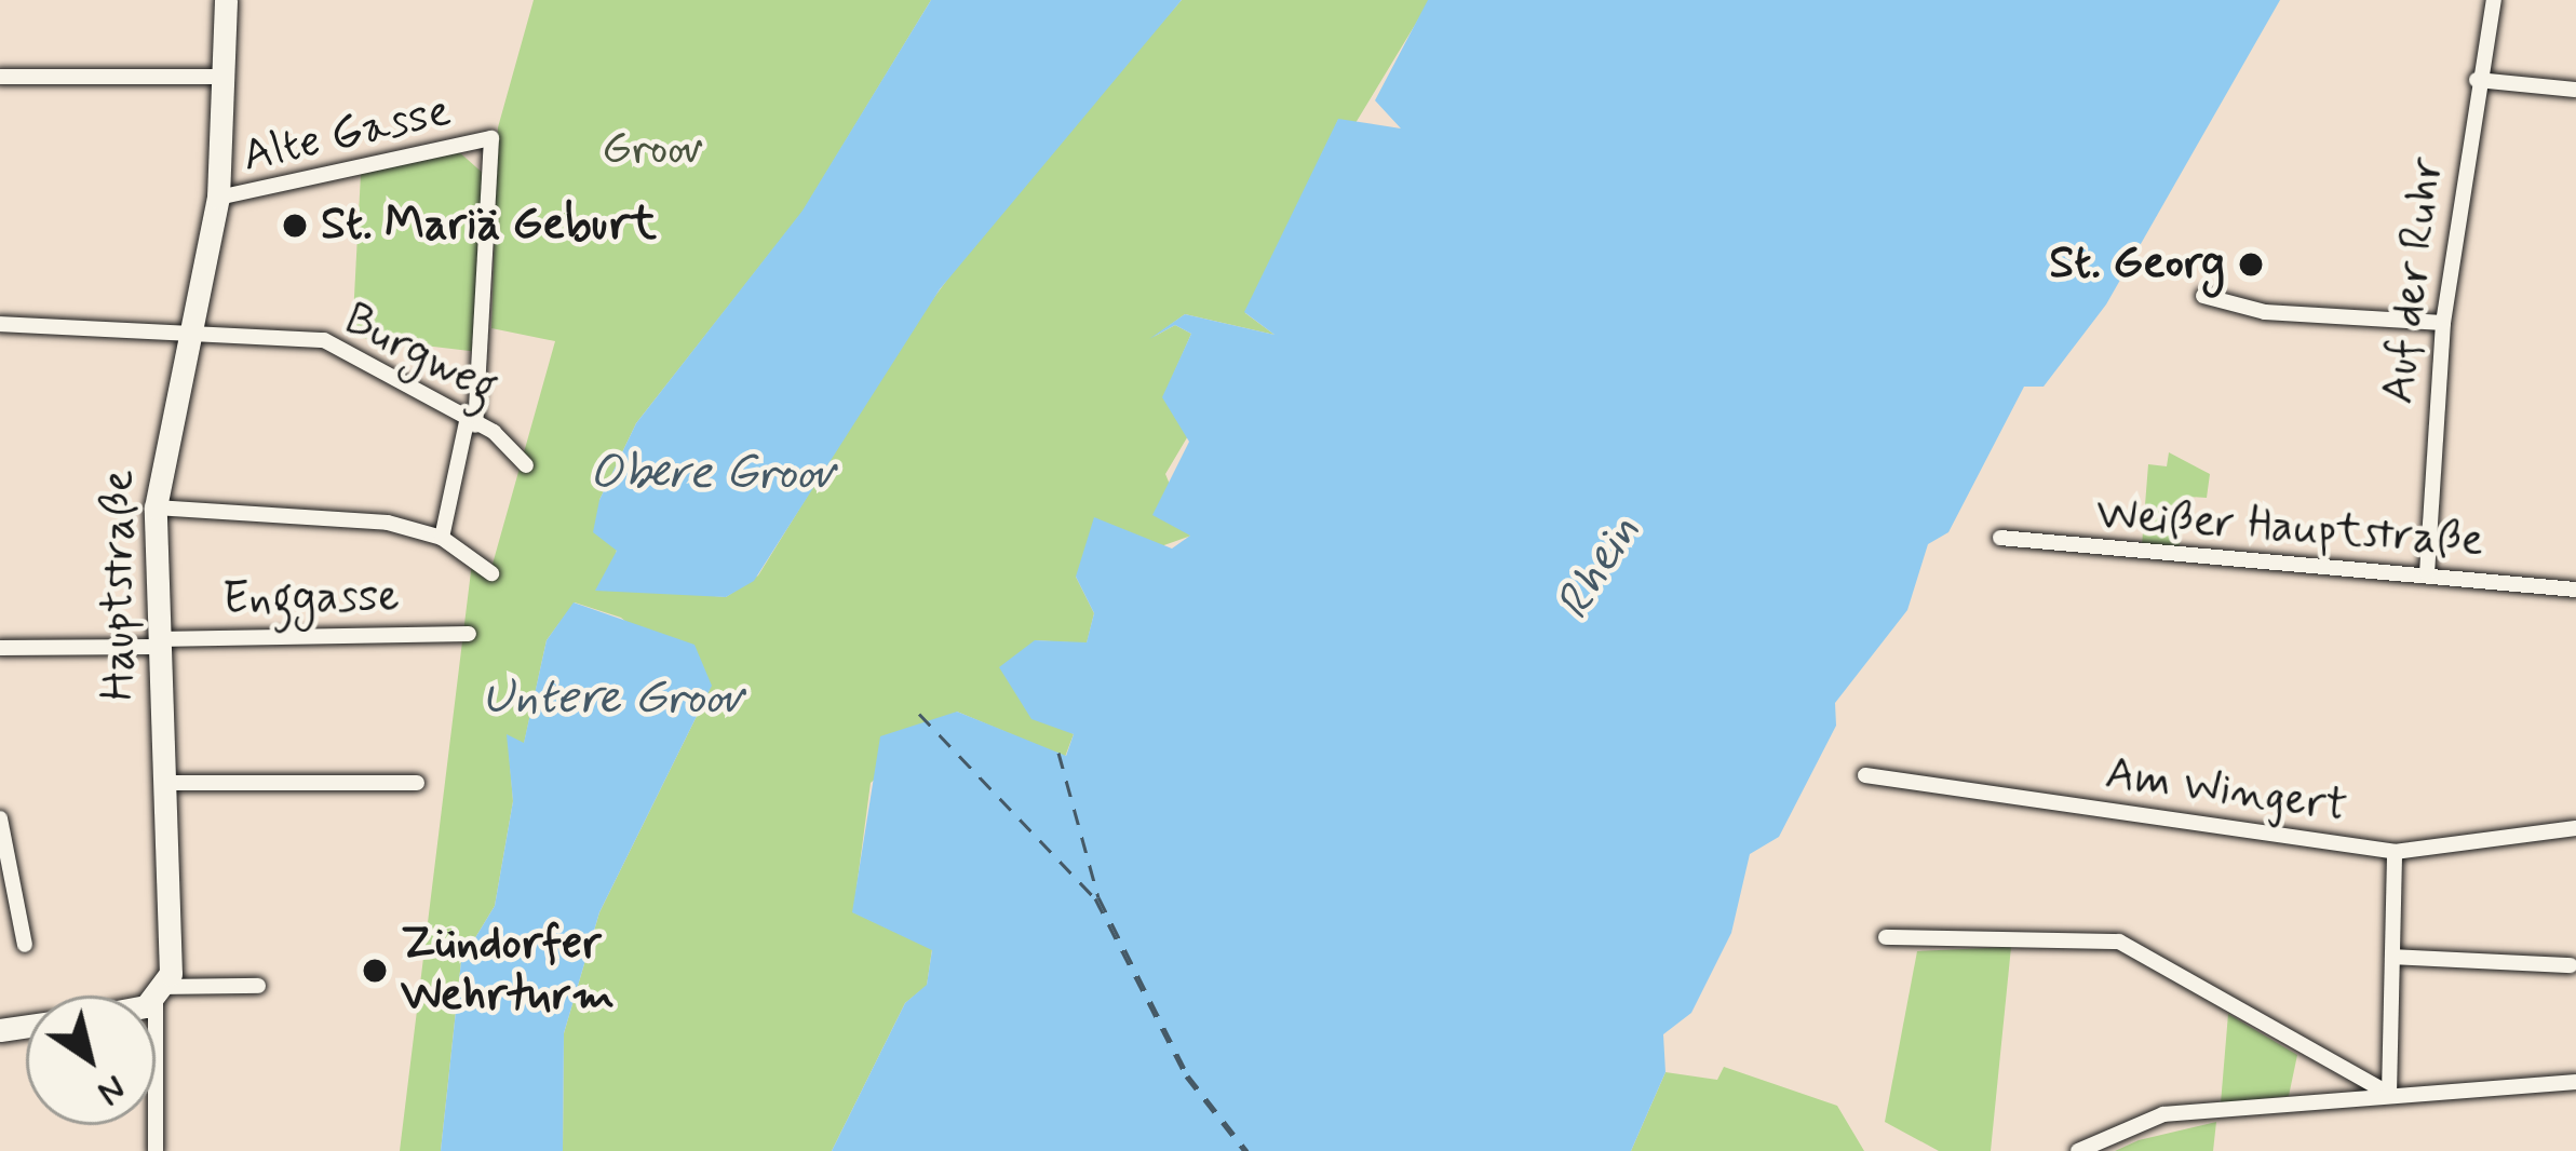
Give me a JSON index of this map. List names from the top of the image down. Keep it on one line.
{"streets":{"main road":["Hauptstraße"],"street":["Alte Gasse","Auf der Ruhr","Burgweg","Weißer Hauptstraße","Enggasse","Am Wingert"]},"crossings":[["Alte Gasse","Burgweg"],["Alte Gasse","Hauptstraße"],["Auf der Ruhr","Weißer Hauptstraße"],["Burgweg","Hauptstraße"],["Hauptstraße","Enggasse"]],"water":["Obere Groov","Rhein","Untere Groov"],"parks":["Groov"],"places":["St. Mariä Geburt","St. Georg","Zündorfer Wehrturm"],"north":"bottom right"}
